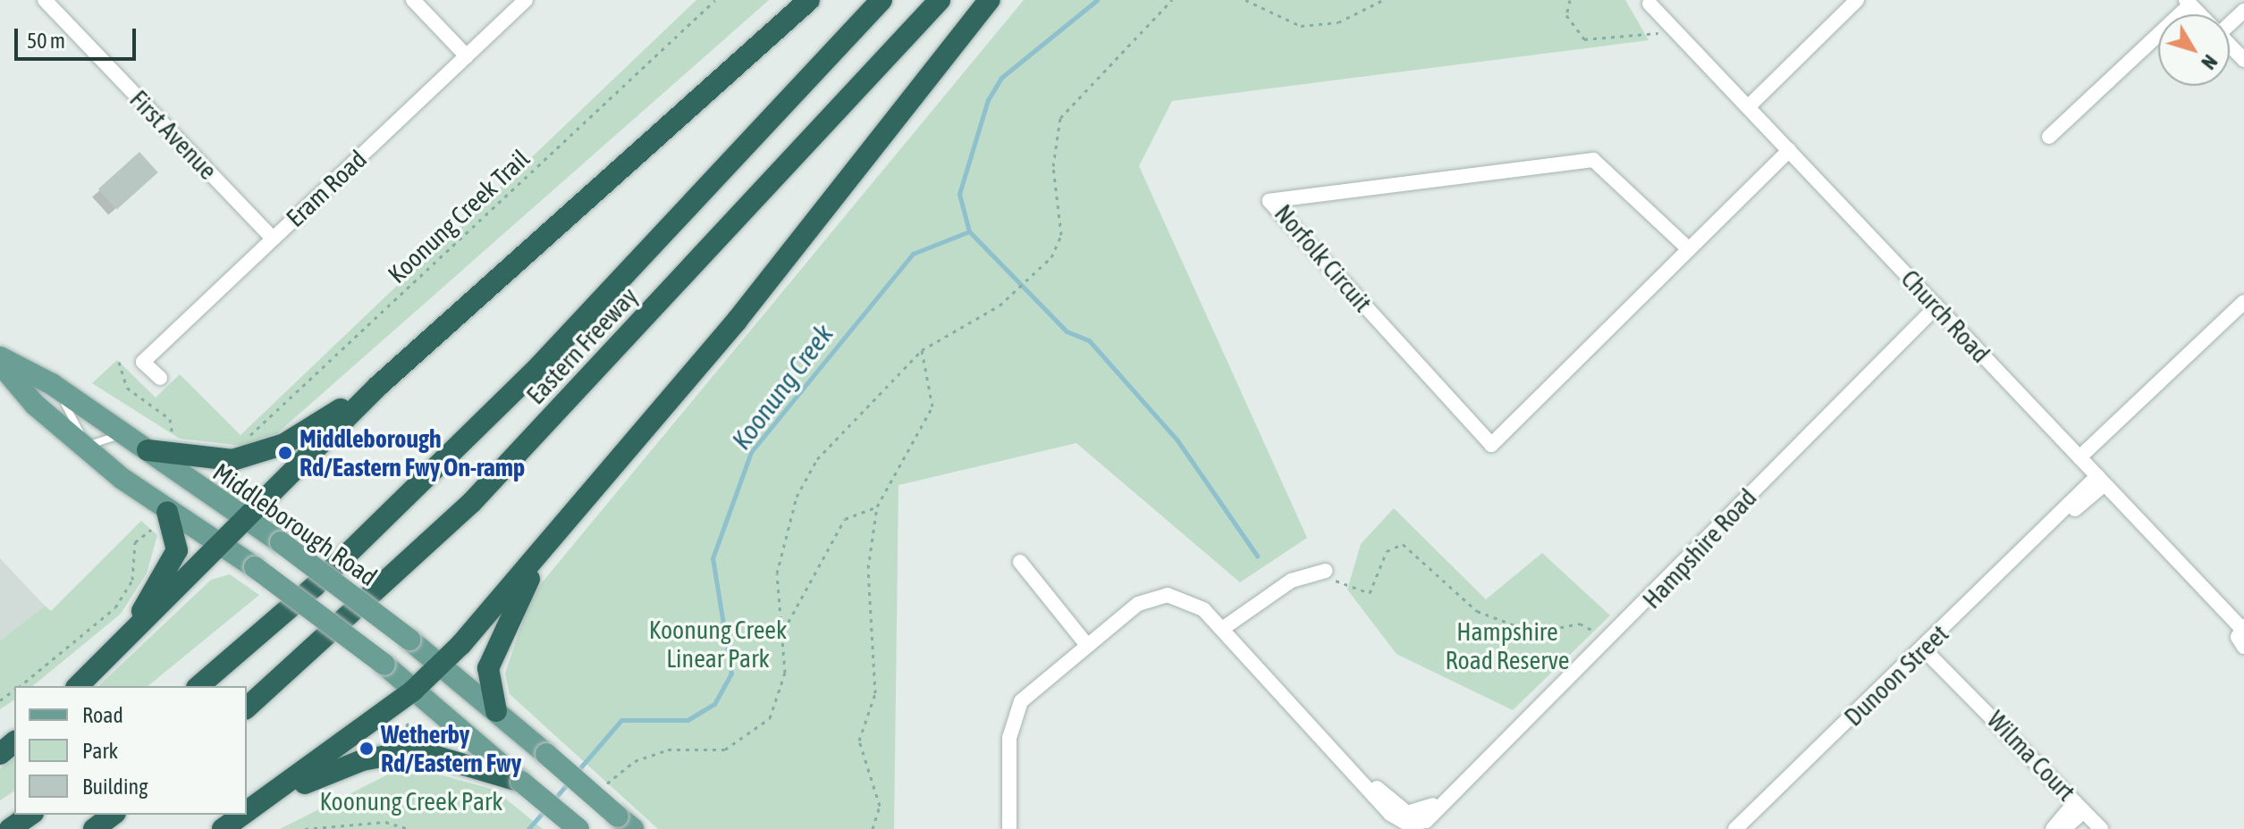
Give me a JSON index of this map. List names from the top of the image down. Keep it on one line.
{"streets":{"highway":["Eastern Freeway"],"main road":["Middleborough Road"],"street":["First Avenue","Eram Road","Norfolk Circuit","Church Road","Hampshire Road","Dunoon Street","Wilma Court"],"path":["Koonung Creek Trail"]},"crossings":[["First Avenue","Eram Road"],["Norfolk Circuit","Church Road"],["Church Road","Hampshire Road"],["Church Road","Dunoon Street"],["Dunoon Street","Wilma Court"]],"water":["Koonung Creek"],"parks":["Koonung Creek Linear Park","Hampshire Road Reserve","Koonung Creek Park"],"places":["Middleborough Rd/Eastern Fwy On-ramp","Wetherby Rd/Eastern Fwy"],"legend":["Road","Park","Building"],"scale_bar":"50 m","north":"bottom right"}
